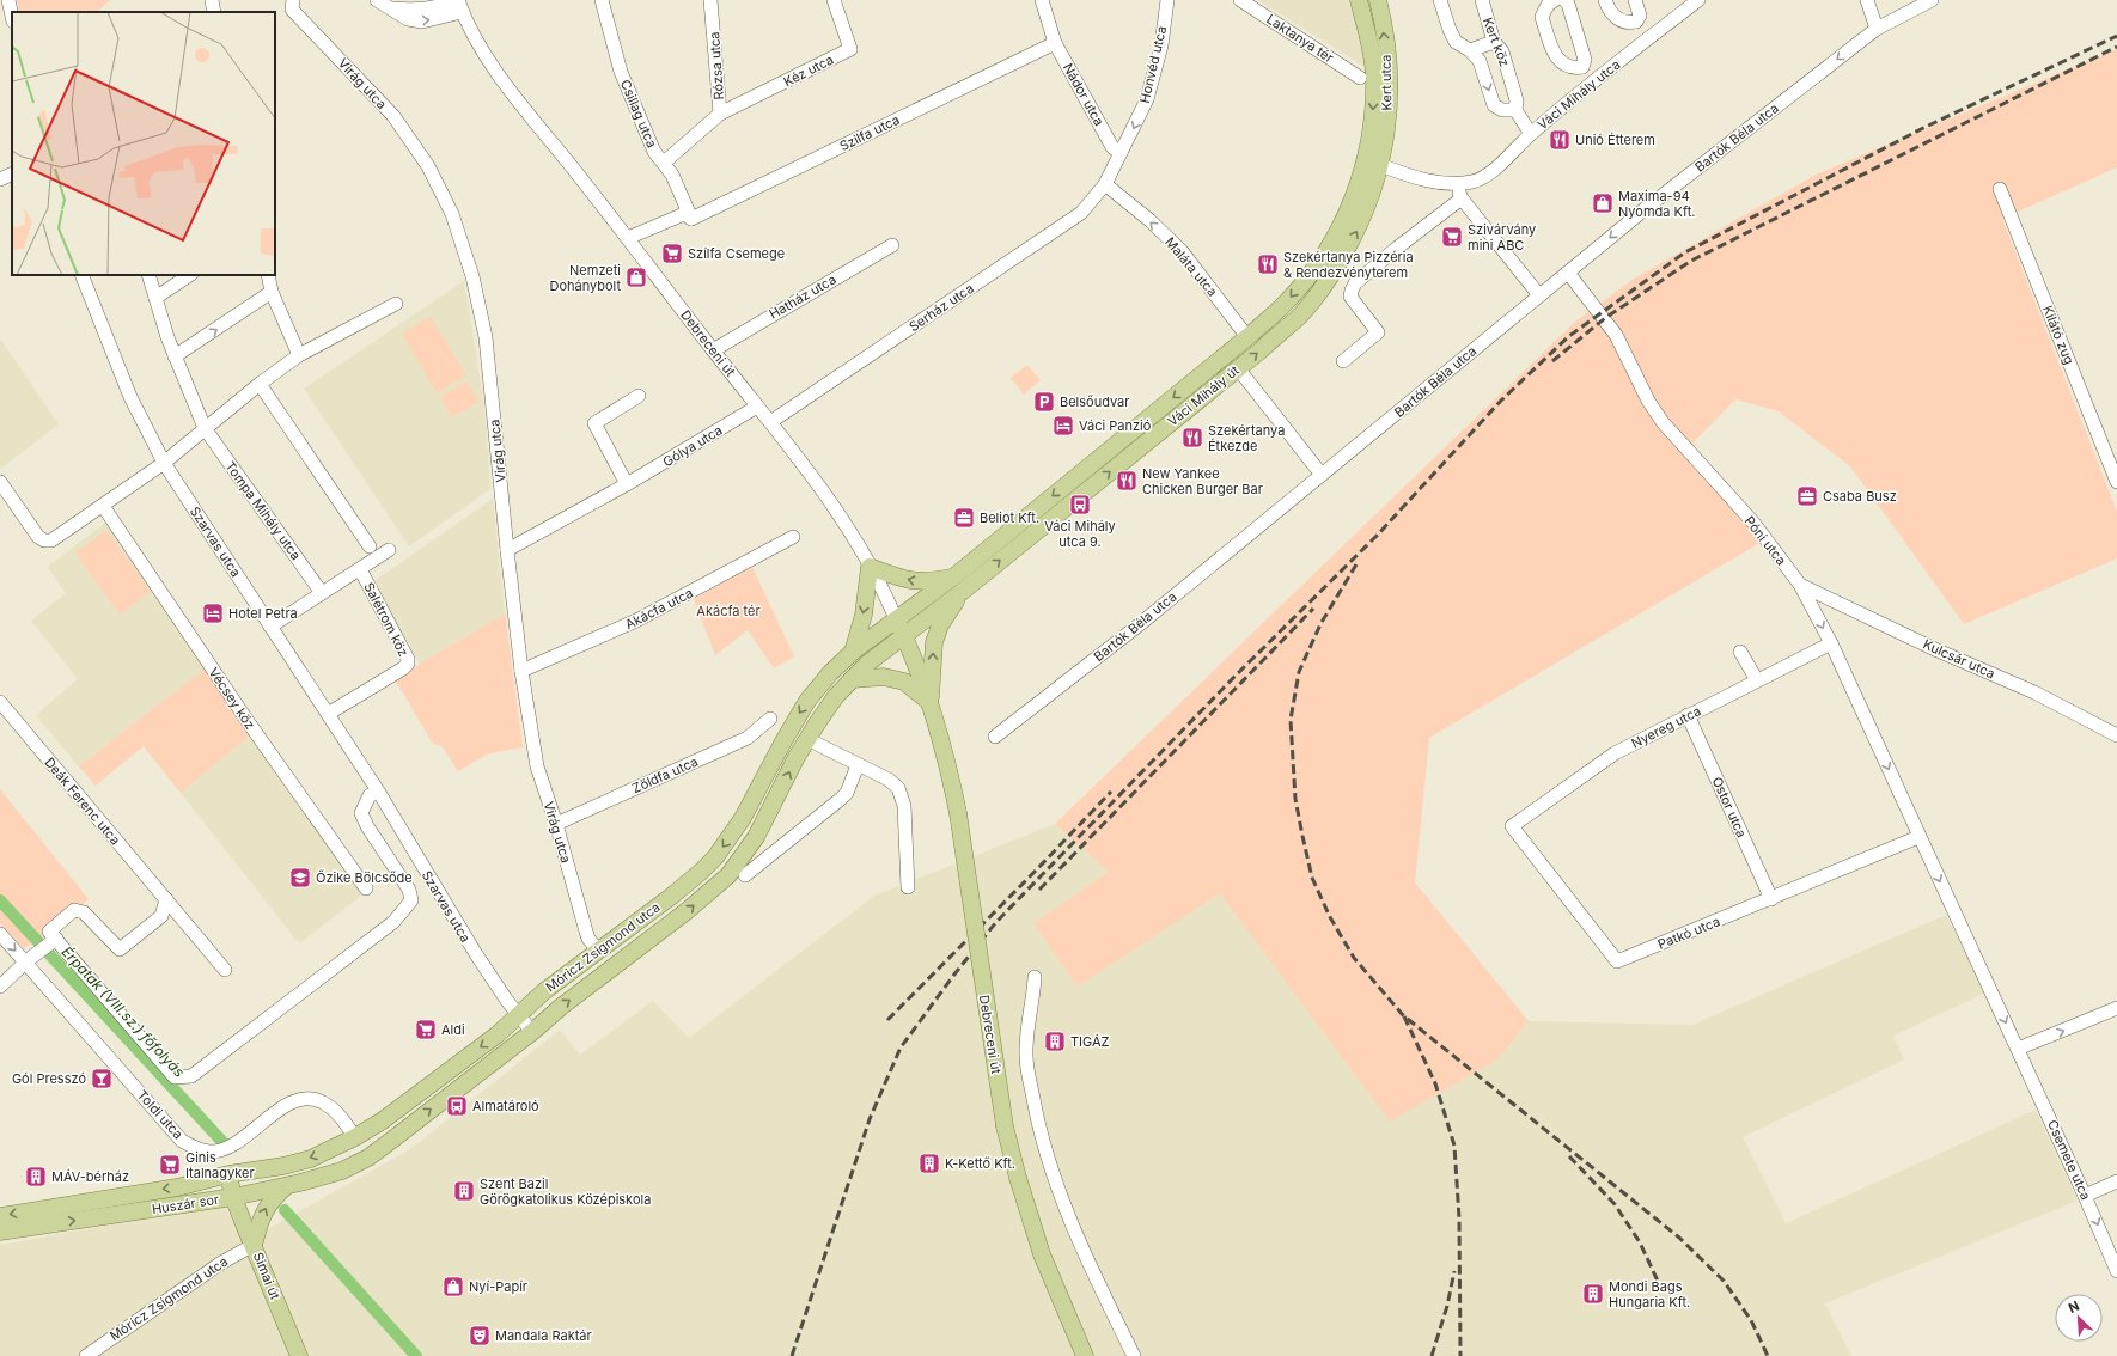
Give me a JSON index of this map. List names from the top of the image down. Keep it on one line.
{"streets":{"main road":["Kert utca","Debreceni út","Váci Mihály út","Móricz Zsigmond utca","Huszár sor","Simai út"],"street":["Laktanya tér","Kert köz","Honvéd utca","Rózsa utca","Kéz utca","Virág utca","Nádor utca","Váci Mihály utca","Csillag utca","Szilfa utca","Bartók Béla utca","Maláta utca","Hatház utca","Serház utca","Kilátó zug","Gólya utca","Tompa Mihály utca","Póni utca","Szarvas utca","Akácfa utca","Salétrom köz","Kulcsár utca","Vécsey köz","Nyereg utca","Zöldfa utca","Deák Ferenc utca","Ostor utca","Patkó utca","Toldi utca","Csemete utca"]},"crossings":[["Kert köz","Váci Mihály utca"],["Honvéd utca","Nádor utca"],["Rózsa utca","Kéz utca"],["Rózsa utca","Csillag utca"],["Kert utca","Váci Mihály utca"],["Kert utca","Váci Mihály út"],["Virág utca","Gólya utca"],["Virág utca","Akácfa utca"],["Virág utca","Zöldfa utca"],["Virág utca","Móricz Zsigmond utca"],["Nádor utca","Szilfa utca"],["Váci Mihály utca","Váci Mihály út"],["Csillag utca","Szilfa utca"],["Szilfa utca","Debreceni út"],["Bartók Béla utca","Póni utca"],["Maláta utca","Serház utca"],["Maláta utca","Váci Mihály út"],["Hatház utca","Debreceni út"],["Serház utca","Debreceni út"],["Debreceni út","Váci Mihály út"],["Debreceni út","Gólya utca"],["Debreceni út","Móricz Zsigmond utca"],["Váci Mihály út","Móricz Zsigmond utca"],["Póni utca","Kulcsár utca"],["Póni utca","Nyereg utca"],["Póni utca","Patkó utca"],["Póni utca","Csemete utca"],["Szarvas utca","Salétrom köz"],["Szarvas utca","Móricz Zsigmond utca"],["Nyereg utca","Ostor utca"],["Nyereg utca","Patkó utca"],["Ostor utca","Patkó utca"],["Patkó utca","Csemete utca"],["Móricz Zsigmond utca","Toldi utca"],["Móricz Zsigmond utca","Huszár sor"],["Móricz Zsigmond utca","Simai út"],["Huszár sor","Simai út"]],"one_way":["Honvéd utca","Maláta utca","Póni utca","Csemete utca"],"water":["Érpatak (VIII.sz.) főfolyás"],"parks":["Akácfa tér"],"places":{"restaurant":["Unió Étterem","Szekértanya Pizzéria & Rendezvényterem","Szekértanya Étkezde","New Yankee Chicken Burger Bar"],"shop":["Maxima-94 Nyomda Kft.","Nemzeti Dohánybolt","Nyí-Papír"],"supermarket":["Szivárvány mini ABC","Szílfa Csemege","Aldi","Ginis Italnagyker"],"parking":["Belsőudvar"],"hotel":["Váci Panzió","Hotel Petra"],"office":["Csaba Busz","Beliot Kft."],"bus stop":["Váci Mihály utca 9.","Almatároló"],"school or university":["Őzike Bölcsőde"],"building":["TIGÁZ","K-Kettő Kft.","MÁV-bérház","Szent Bazil Görögkatolikus Középiskola","Mondi Bags Hungaria Kft."],"bar":["Gól Presszó"],"theatre":["Mandala Raktár"]},"north":"top left"}
